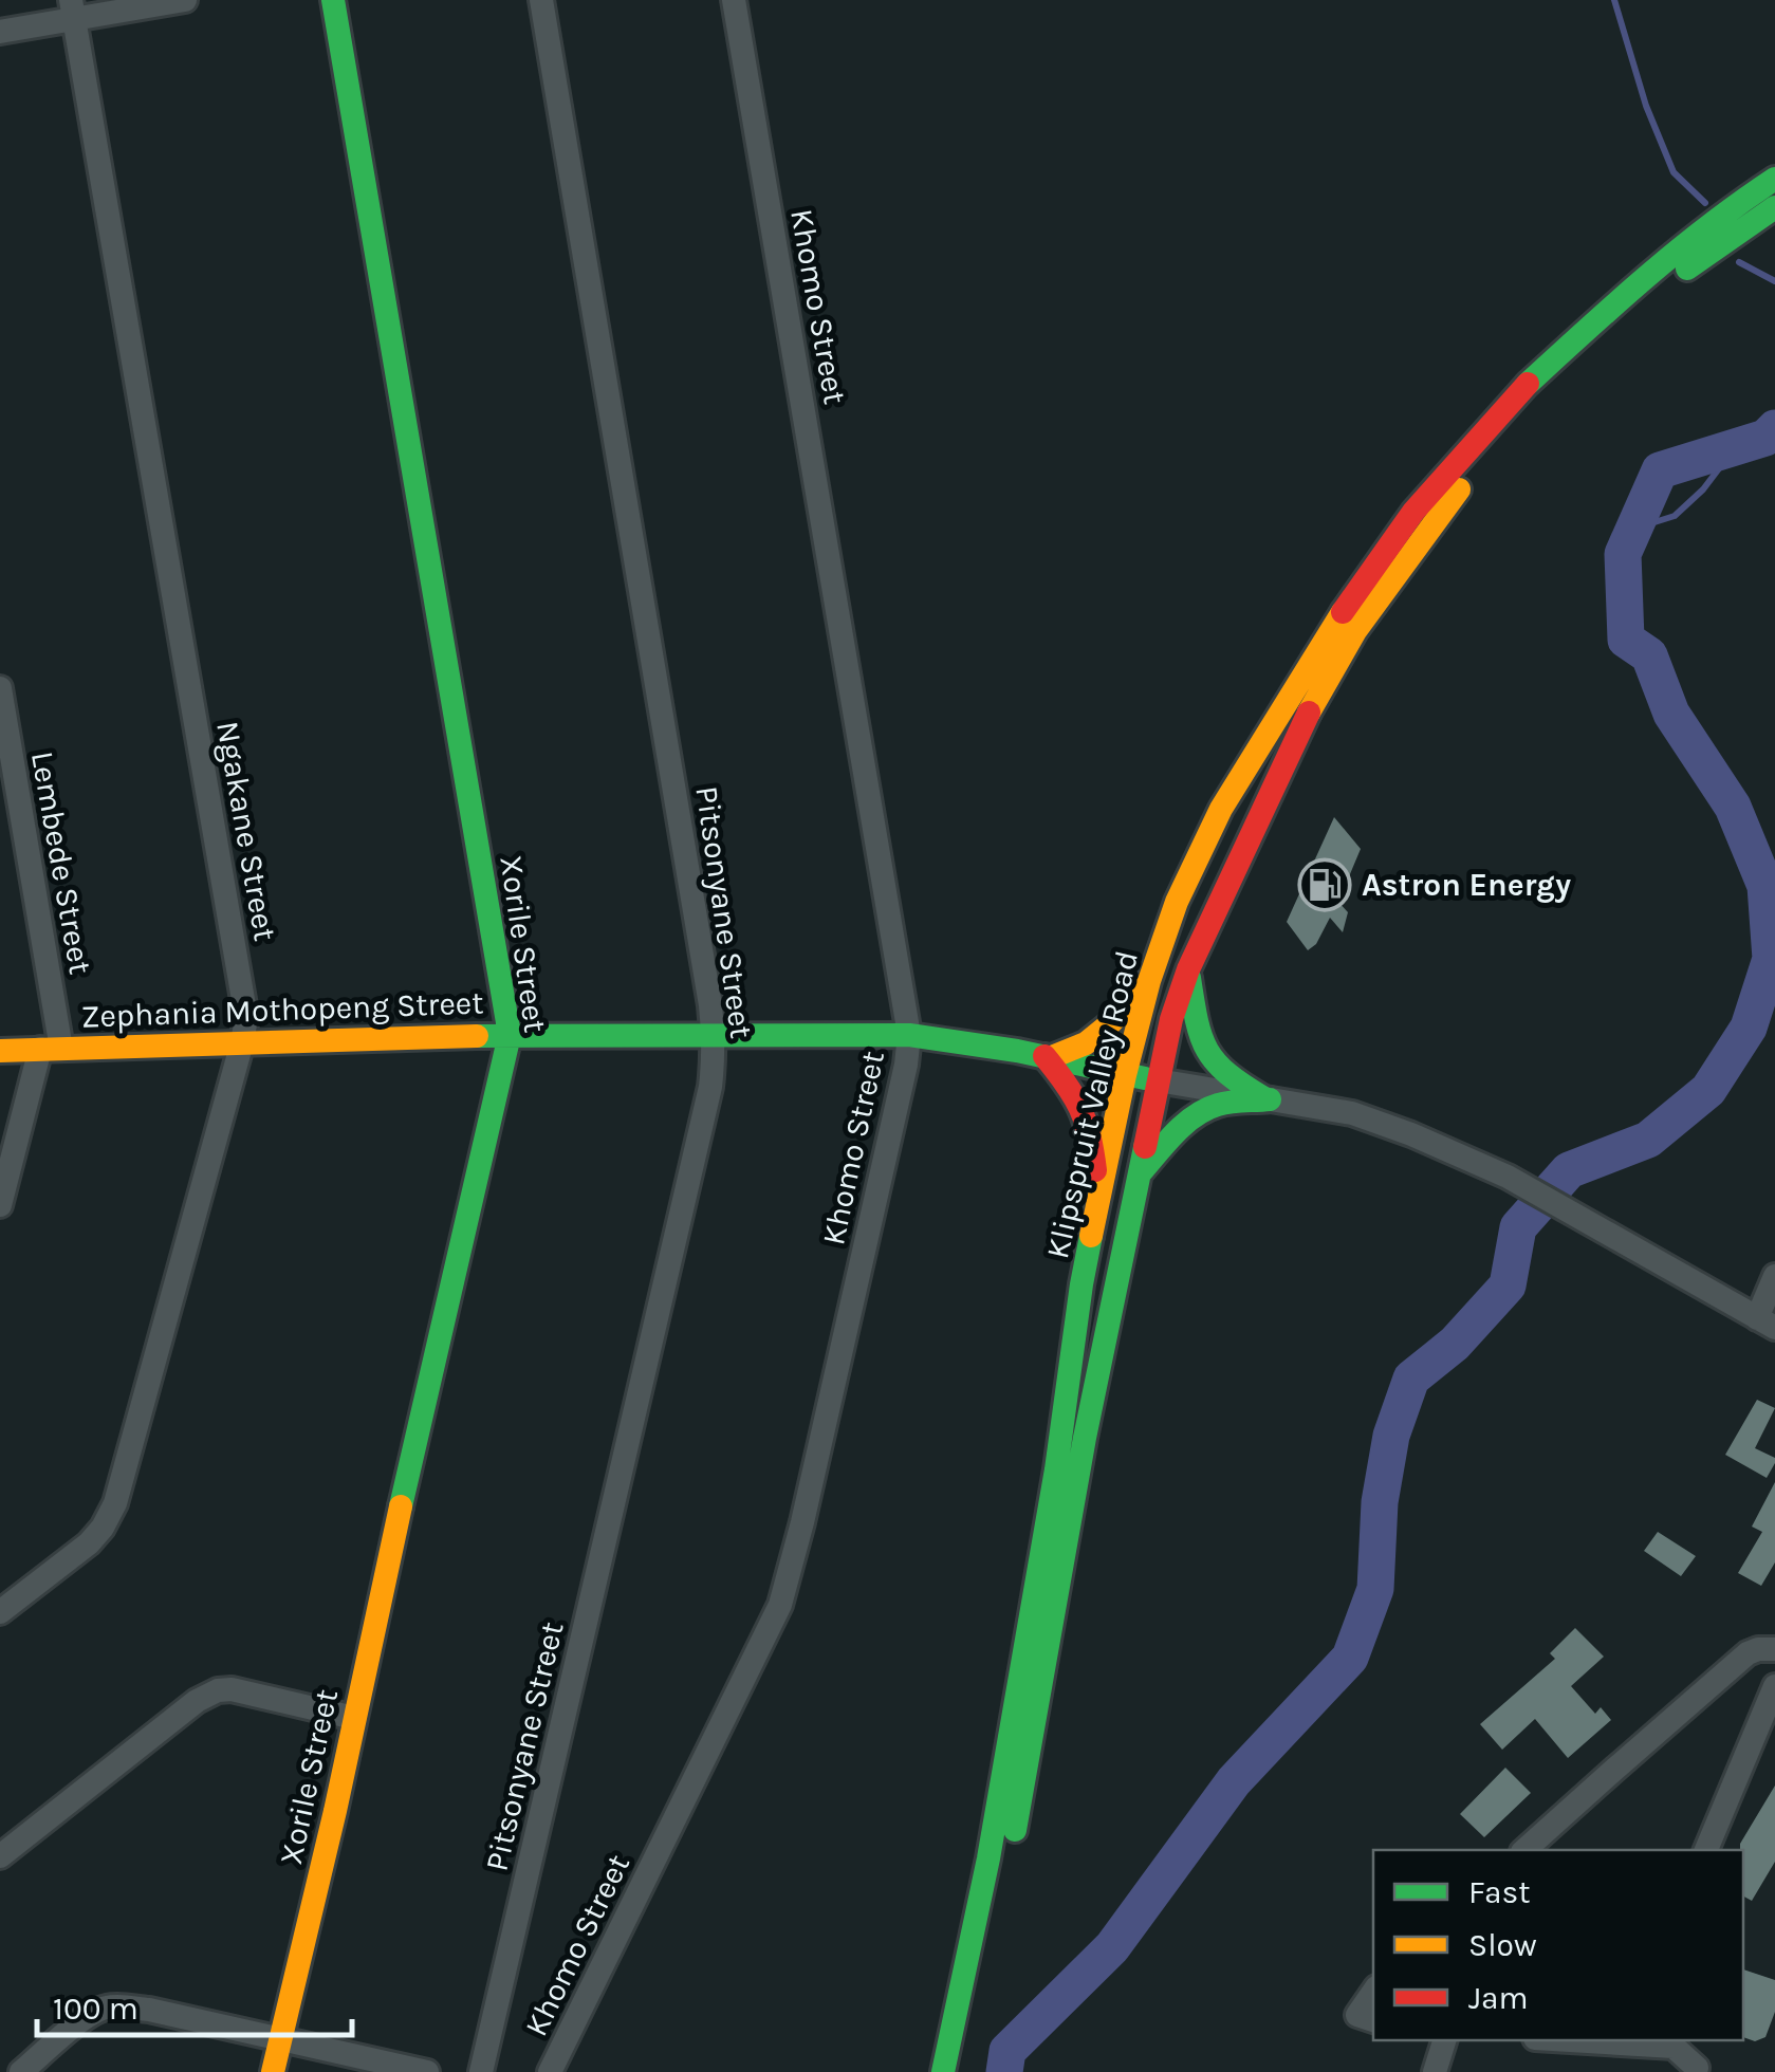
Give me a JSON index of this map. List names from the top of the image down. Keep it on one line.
{"streets":{"main road":["Xorile Street","Zephania Mothopeng Street","Klipspruit Valley Road"],"street":["Khomo Street","Ngakane Street","Lembede Street","Pitsonyane Street"]},"crossings":[["Khomo Street","Zephania Mothopeng Street"],["Ngakane Street","Zephania Mothopeng Street"],["Lembede Street","Zephania Mothopeng Street"],["Pitsonyane Street","Zephania Mothopeng Street"],["Xorile Street","Zephania Mothopeng Street"],["Zephania Mothopeng Street","Klipspruit Valley Road"]],"places":{"fuel station":["Astron Energy"]},"legend":["Fast","Slow","Jam"],"scale_bar":"100 m"}
